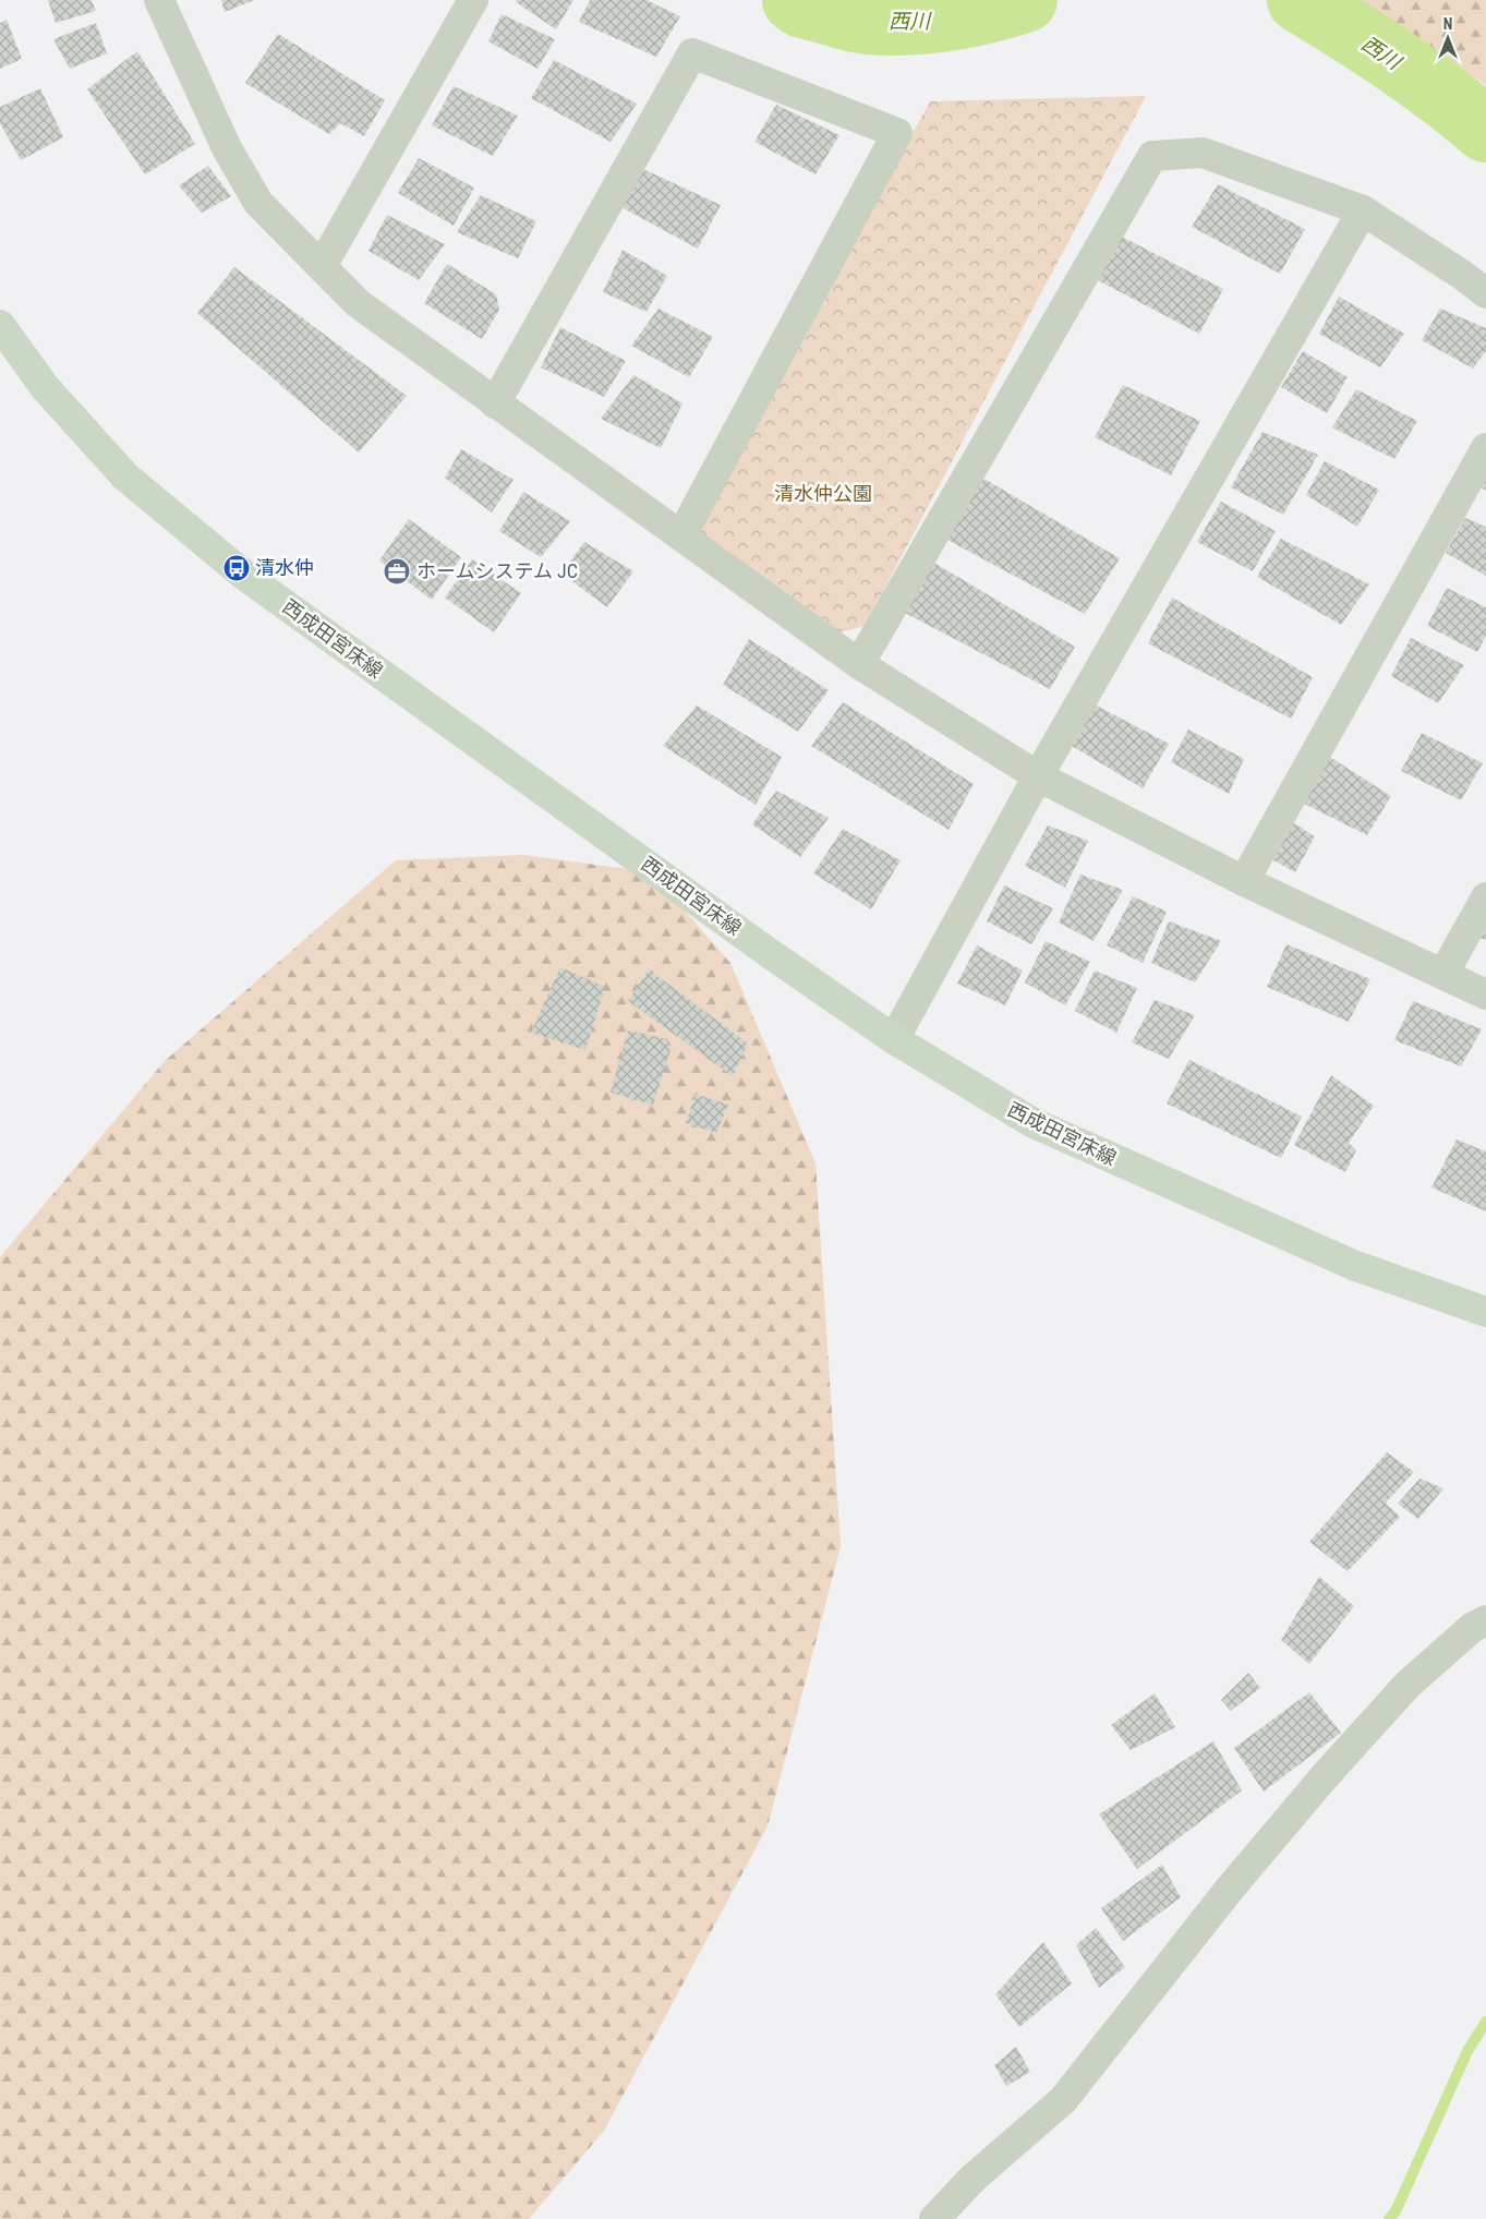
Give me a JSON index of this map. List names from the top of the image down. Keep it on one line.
{"streets":{"main road":["西成田宮床線"]},"water":["西川"],"parks":["清水仲公園"],"places":{"bus stop":["清水仲"],"office":["ホームシステム JC"]},"north":"top"}
